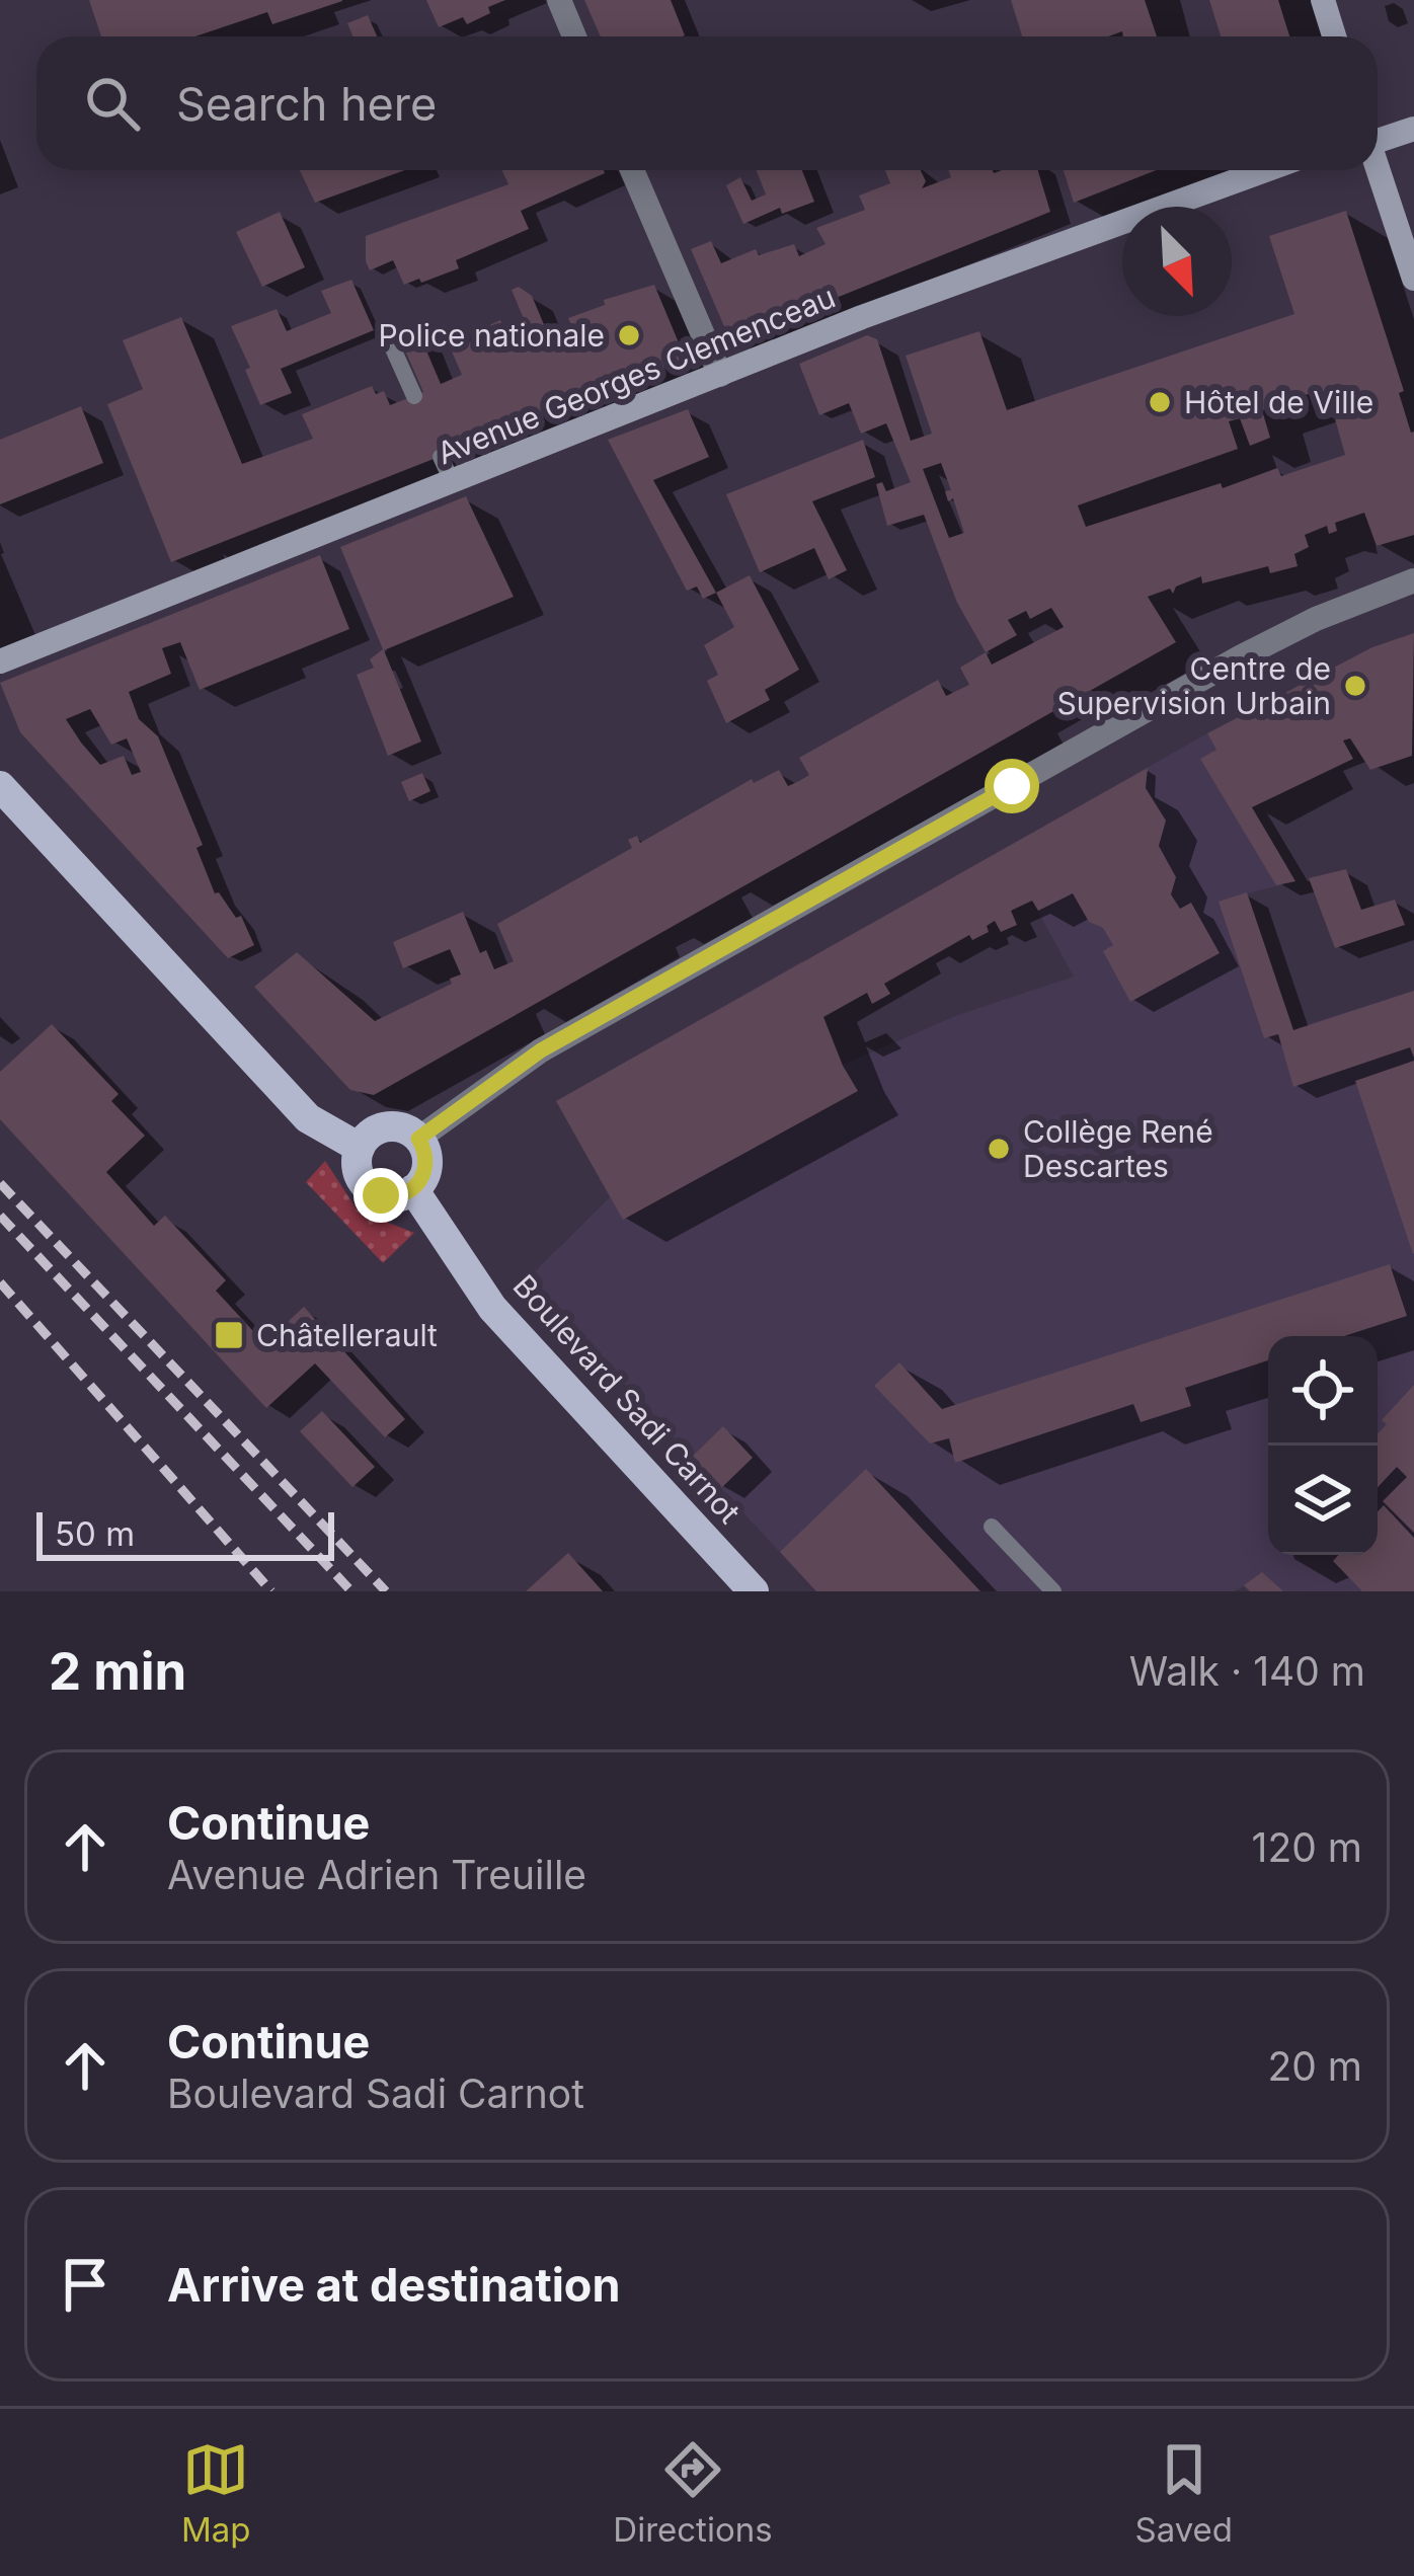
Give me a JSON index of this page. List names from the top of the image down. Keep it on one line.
{"streets":{"main road":["Avenue Georges Clemenceau","Boulevard Sadi Carnot"]},"places":{"other":["Police nationale","Hôtel de Ville","Centre de Supervision Urbain","Collège René Descartes"],"transit":["Châtellerault"]},"scale_bar":"50 m","north":"bottom right","page":{"search":"Search here","scale":"50 m","heading":["2 min","Walk · 140 m"],"list":[["Continue","Avenue Adrien Treuille","120 m"],["Continue","Boulevard Sadi Carnot","20 m"],"Arrive at destination"],"nav":["Map","Directions","Saved"]}}
